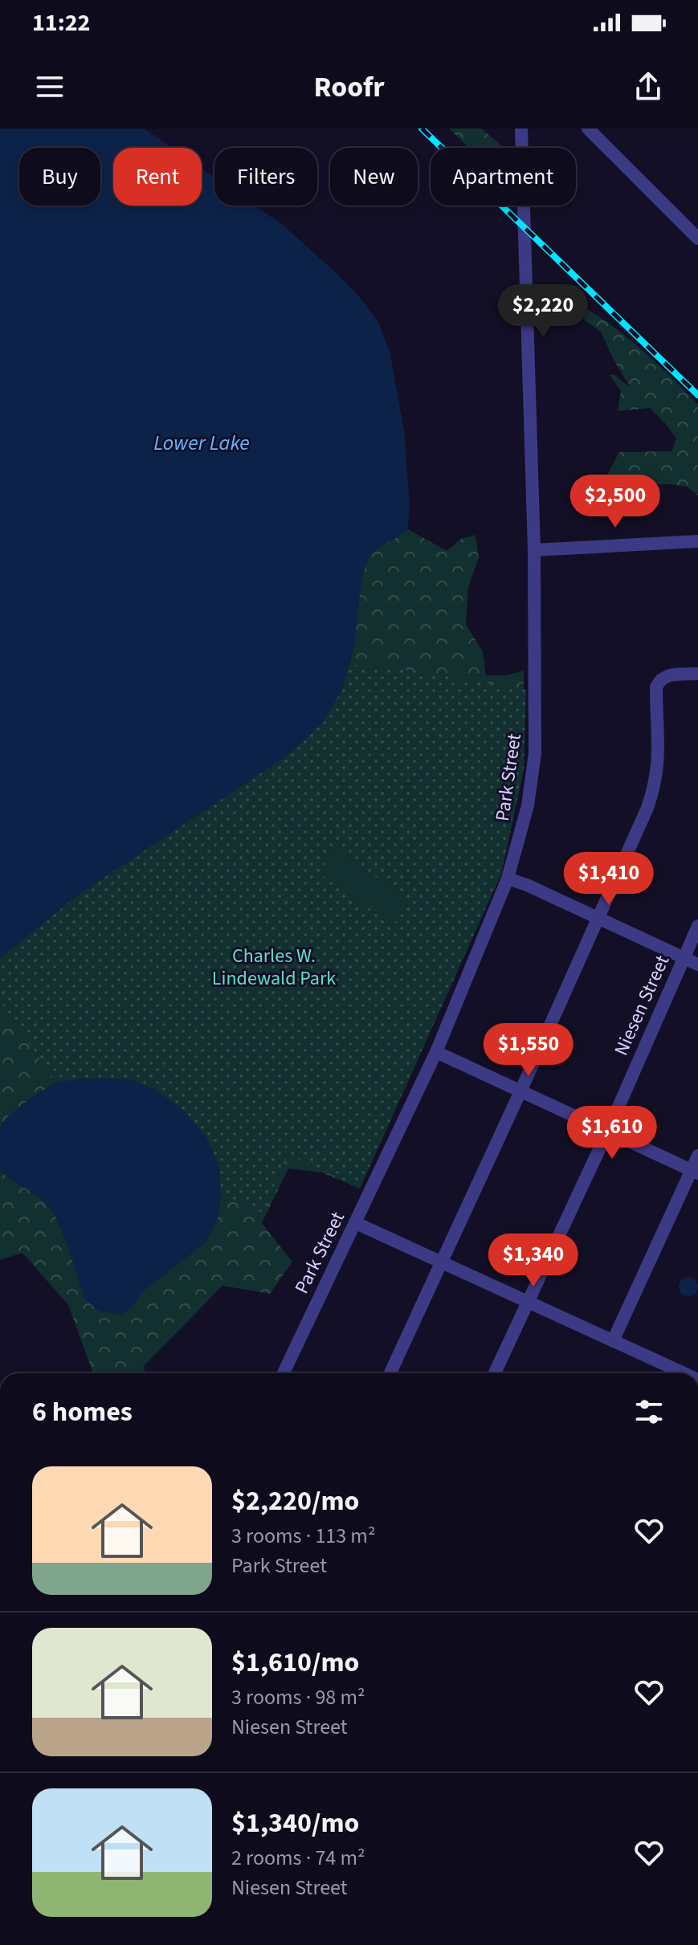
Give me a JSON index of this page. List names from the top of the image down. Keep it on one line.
{"streets":{"street":["Park Street","Niesen Street"]},"water":["Lower Lake"],"parks":["Charles W. Lindewald Park"],"page":{"status":"11:22","header":"Roofr","chip":["Buy","Rent","Filters","New","Apartment"],"price":["$2,220","$2,500","$1,410","$1,550","$1,610","$1,340"],"heading":"6 homes","list":[{"name":"$2,220/mo","note":"3 rooms · 113 m² · Park Street"},{"name":"$1,610/mo","note":"3 rooms · 98 m² · Niesen Street"},{"name":"$1,340/mo","note":"2 rooms · 74 m² · Niesen Street"}]}}
